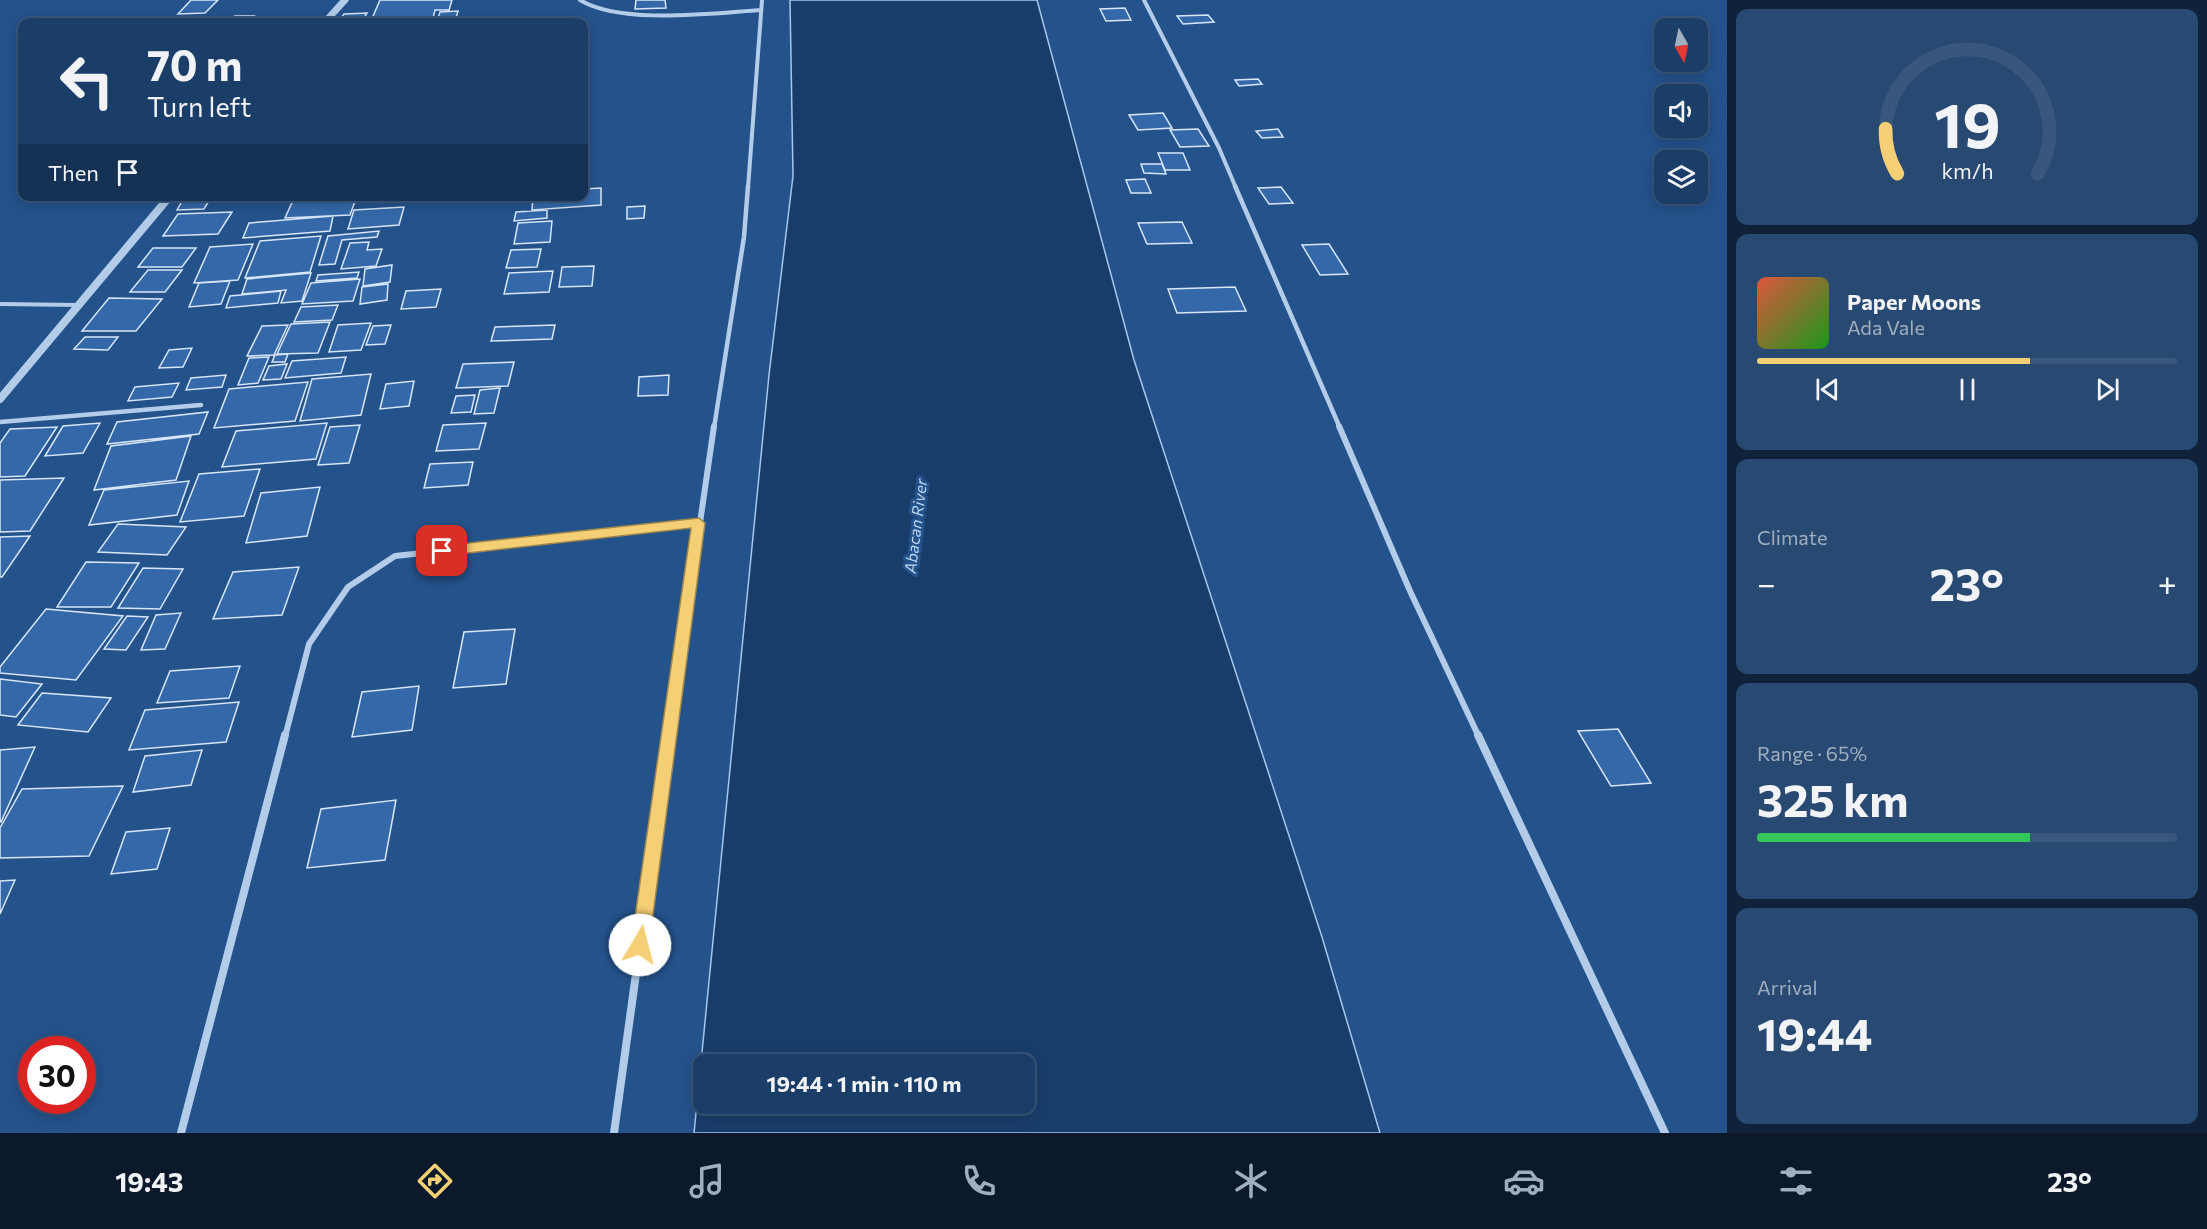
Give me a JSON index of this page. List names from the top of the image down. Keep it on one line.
{"water":["Abacan River"],"north":"bottom","page":{"turn":["70 m","Turn left"],"then":"Then","song":["Paper Moons","Ada Vale"],"tile":["Climate",["Range · 65%","325 km"],["Arrival","19:44"]],"heat":["−","23°","+"],"limit":"30","trip":"19:44 · 1 min · 110 m","tabs":["19:43","23°"],"gauge":["19","km/h"]}}
